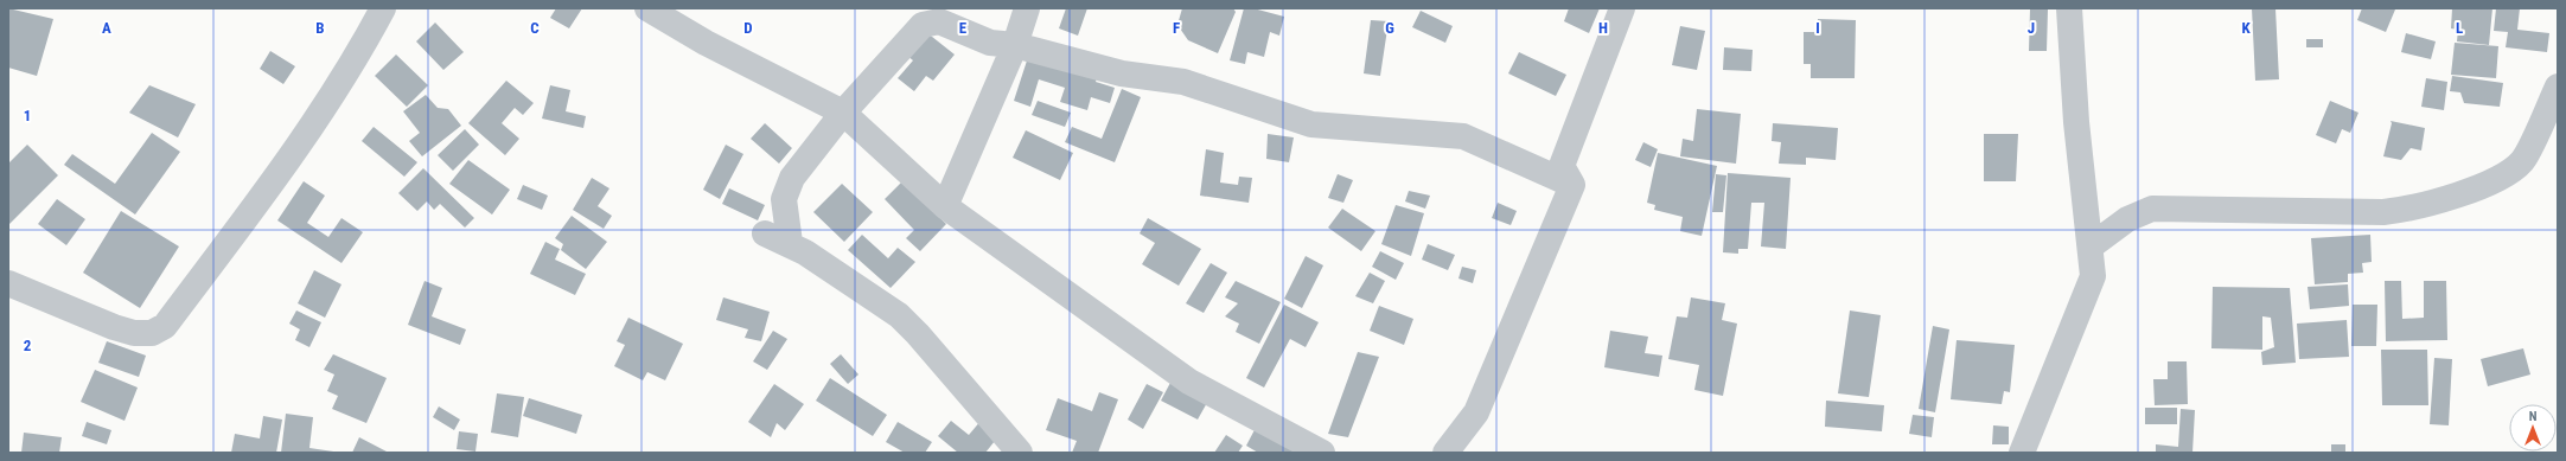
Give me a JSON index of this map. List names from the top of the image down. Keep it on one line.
{"north":"top","grid":{"columns":["A","B","C","D","E","F","G","H","I","J","K","L"],"rows":["1","2"]}}
